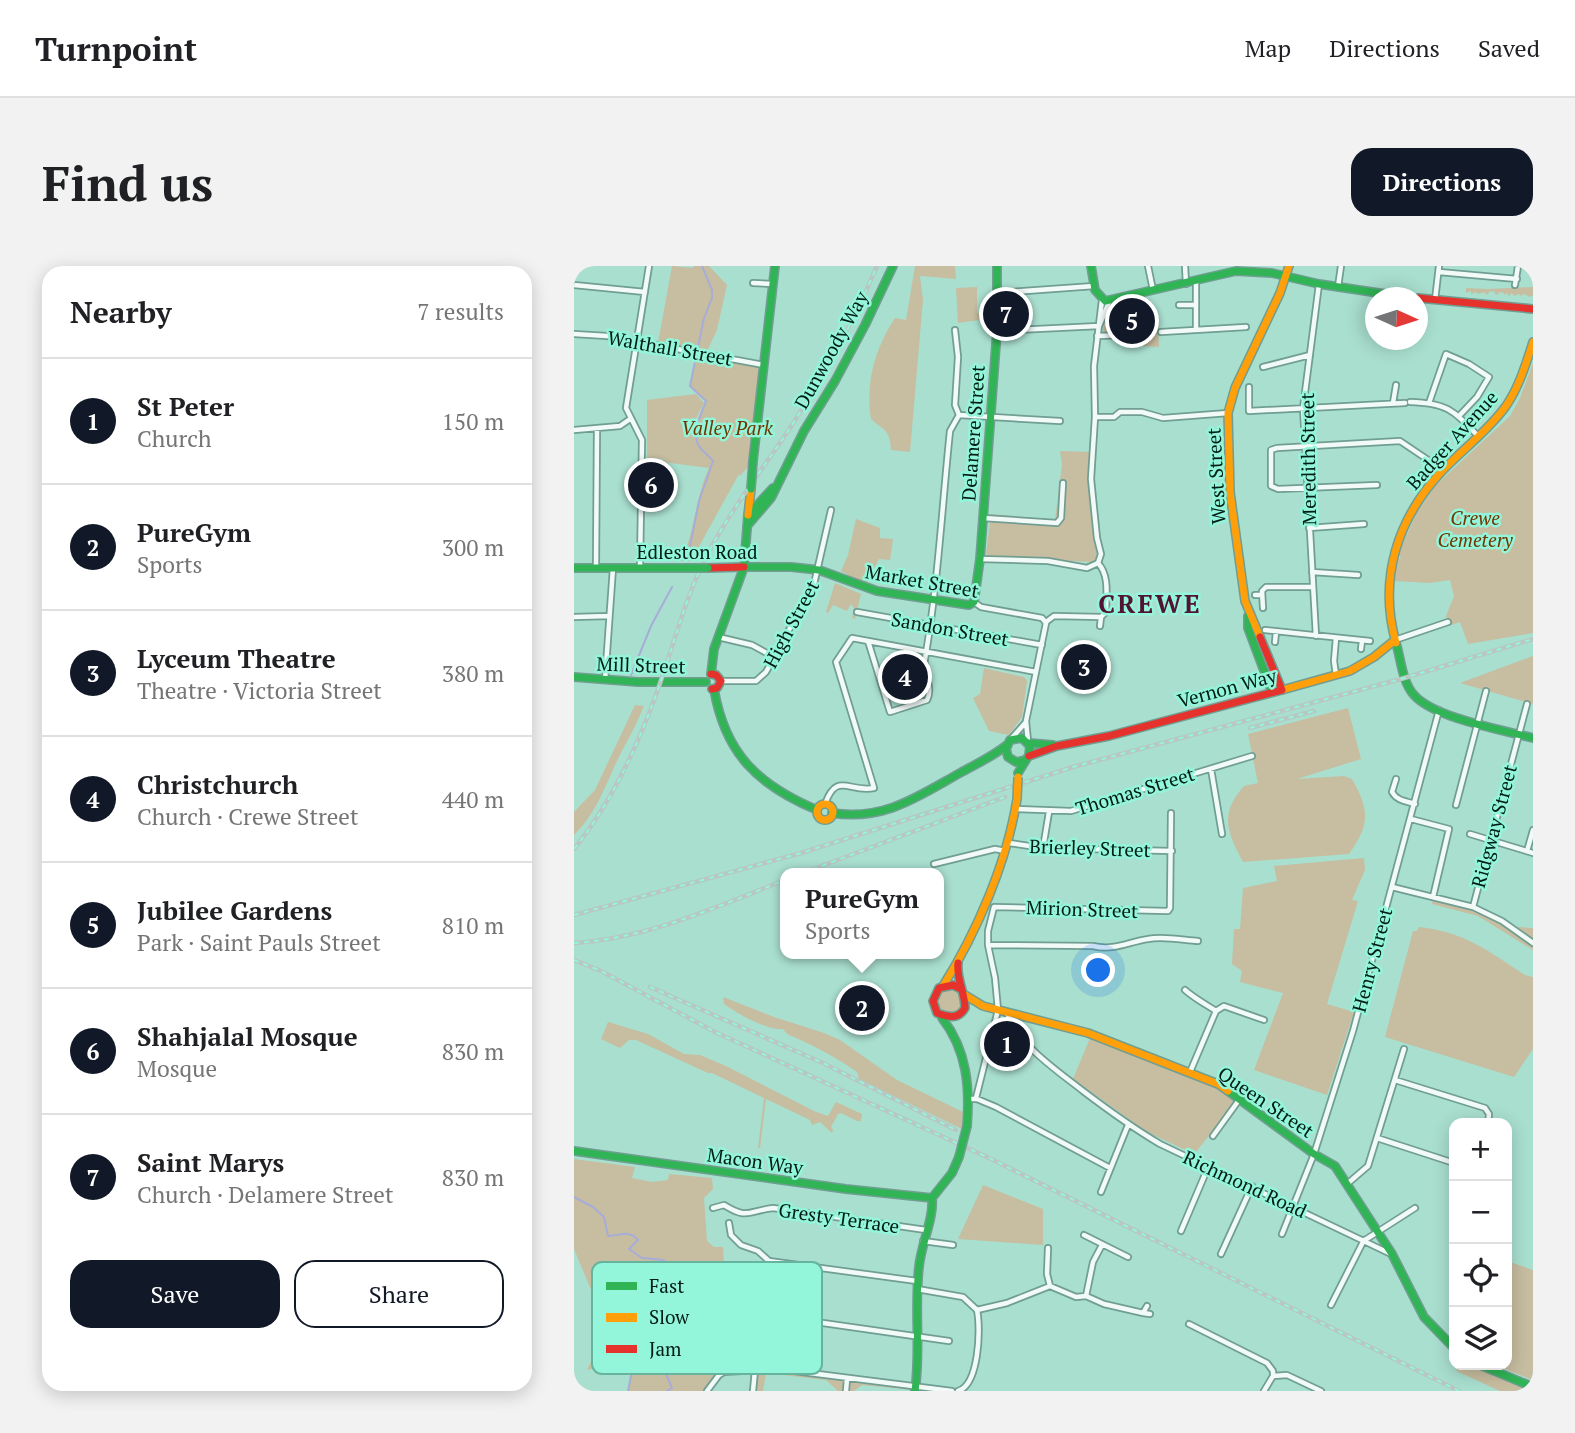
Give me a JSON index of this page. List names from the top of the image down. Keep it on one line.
{"streets":{"main road":["Dunwoody Way","Delamere Street","Badger Avenue","West Street","Edleston Road","Market Street","Mill Street","Vernon Way","Queen Street","Macon Way"],"street":["Walthall Street","Meredith Street","High Street","Sandon Street","Thomas Street","Ridgway Street","Brierley Street","Mirion Street","Henry Street","Richmond Road","Gresty Terrace"]},"crossings":[["Delamere Street","Market Street"],["Badger Avenue","Vernon Way"],["Badger Avenue","Ridgway Street"],["Badger Avenue","Henry Street"],["West Street","Vernon Way"],["Edleston Road","Market Street"],["Edleston Road","High Street"],["Market Street","High Street"],["High Street","Mill Street"],["Brierley Street","Mirion Street"],["Henry Street","Queen Street"],["Henry Street","Richmond Road"],["Queen Street","Richmond Road"]],"districts":["CREWE"],"parks":["Valley Park","Crewe Cemetery"],"legend":["Fast","Slow","Jam"],"north":"right","page":{"header":"Turnpoint","nav":["Map","Directions","Saved"],"buttons":["Directions",["Save","Share"]],"title":"Find us","heading":["Nearby","7 results"],"pins":["7","5","6","3","4","2","1"],"list":[{"mark":"1","name":"St Peter","note":"Church","value":"150 m"},{"mark":"2","name":"PureGym","note":"Sports","value":"300 m"},{"mark":"3","name":"Lyceum Theatre","note":"Theatre · Victoria Street","value":"380 m"},{"mark":"4","name":"Christchurch","note":"Church · Crewe Street","value":"440 m"},{"mark":"5","name":"Jubilee Gardens","note":"Park · Saint Pauls Street","value":"810 m"},{"mark":"6","name":"Shahjalal Mosque","note":"Mosque","value":"830 m"},{"mark":"7","name":"Saint Marys","note":"Church · Delamere Street","value":"830 m"}],"popup":["PureGym","Sports"],"map_buttons":["+","−"]}}
